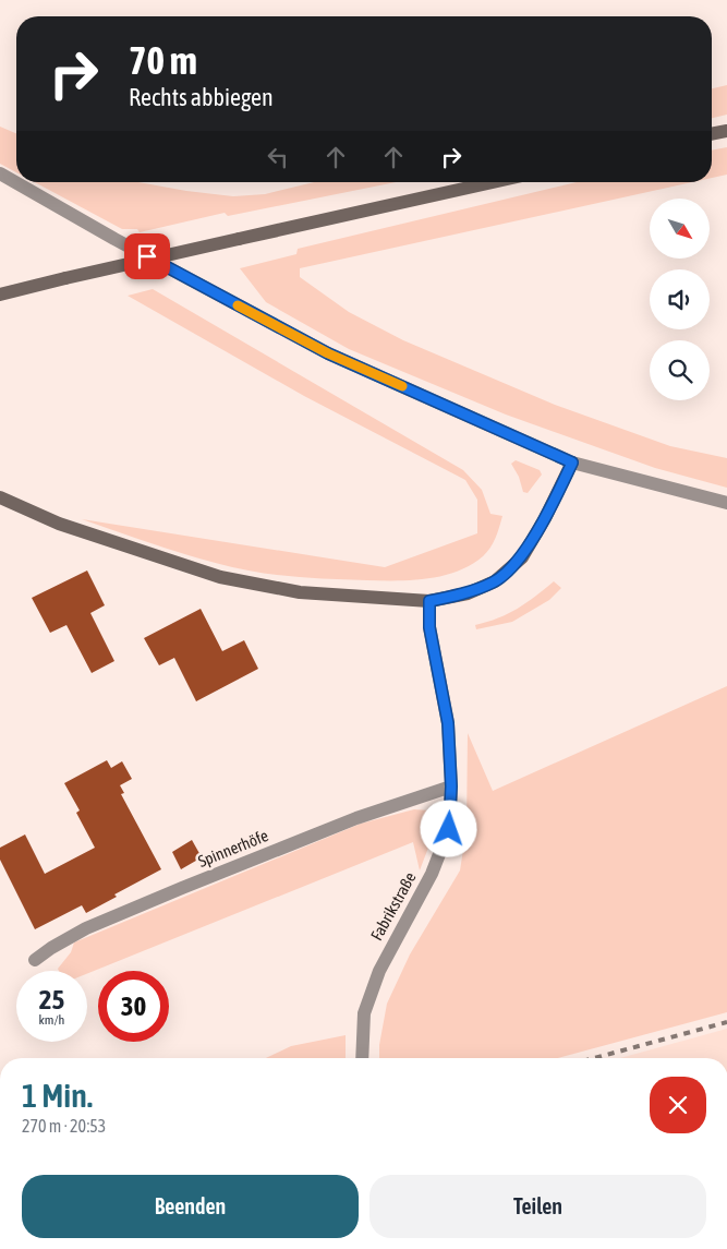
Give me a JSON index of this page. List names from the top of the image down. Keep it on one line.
{"streets":{"street":["Spinnerhöfe","Fabrikstraße"]},"crossings":[["Spinnerhöfe","Fabrikstraße"]],"north":"bottom right","page":{"turn":["70 m","Rechts abbiegen"],"speed":"25 km/h","limit":"30","heading":["1 Min.","270 m · 20:53"],"buttons":["Beenden","Teilen"]}}
